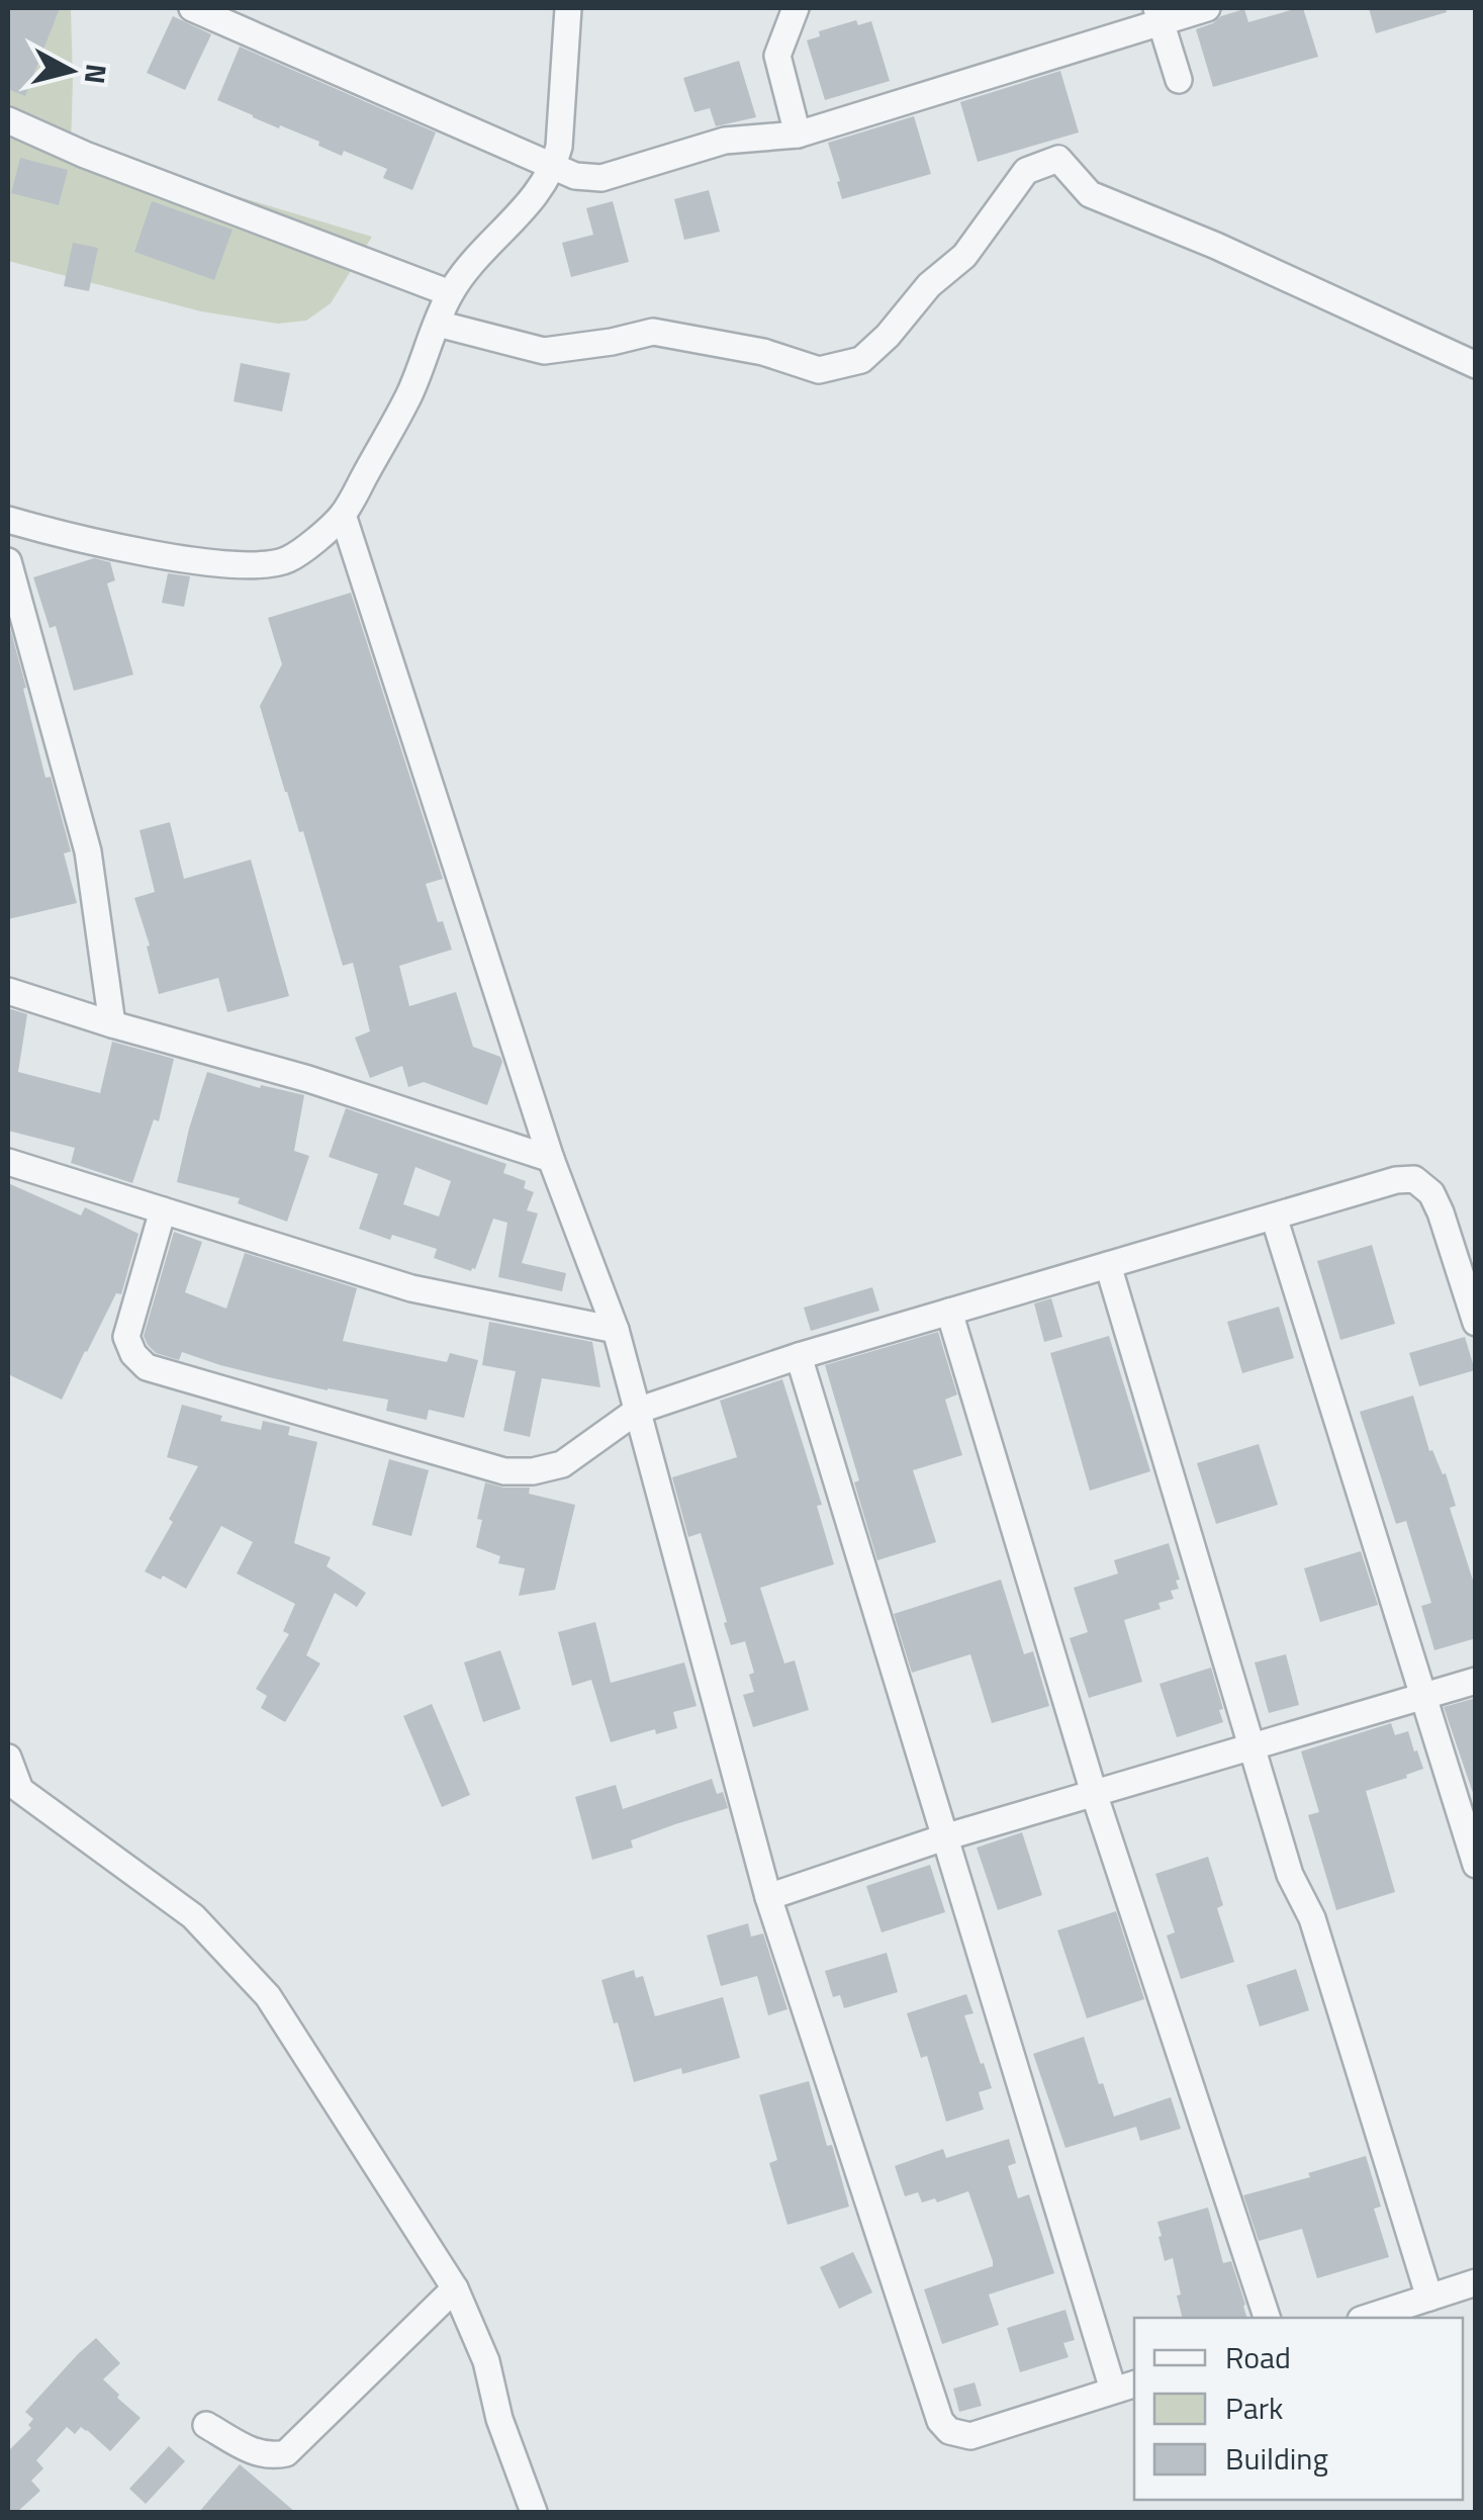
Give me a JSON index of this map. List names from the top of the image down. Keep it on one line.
{"legend":["Road","Park","Building"],"north":"right"}
